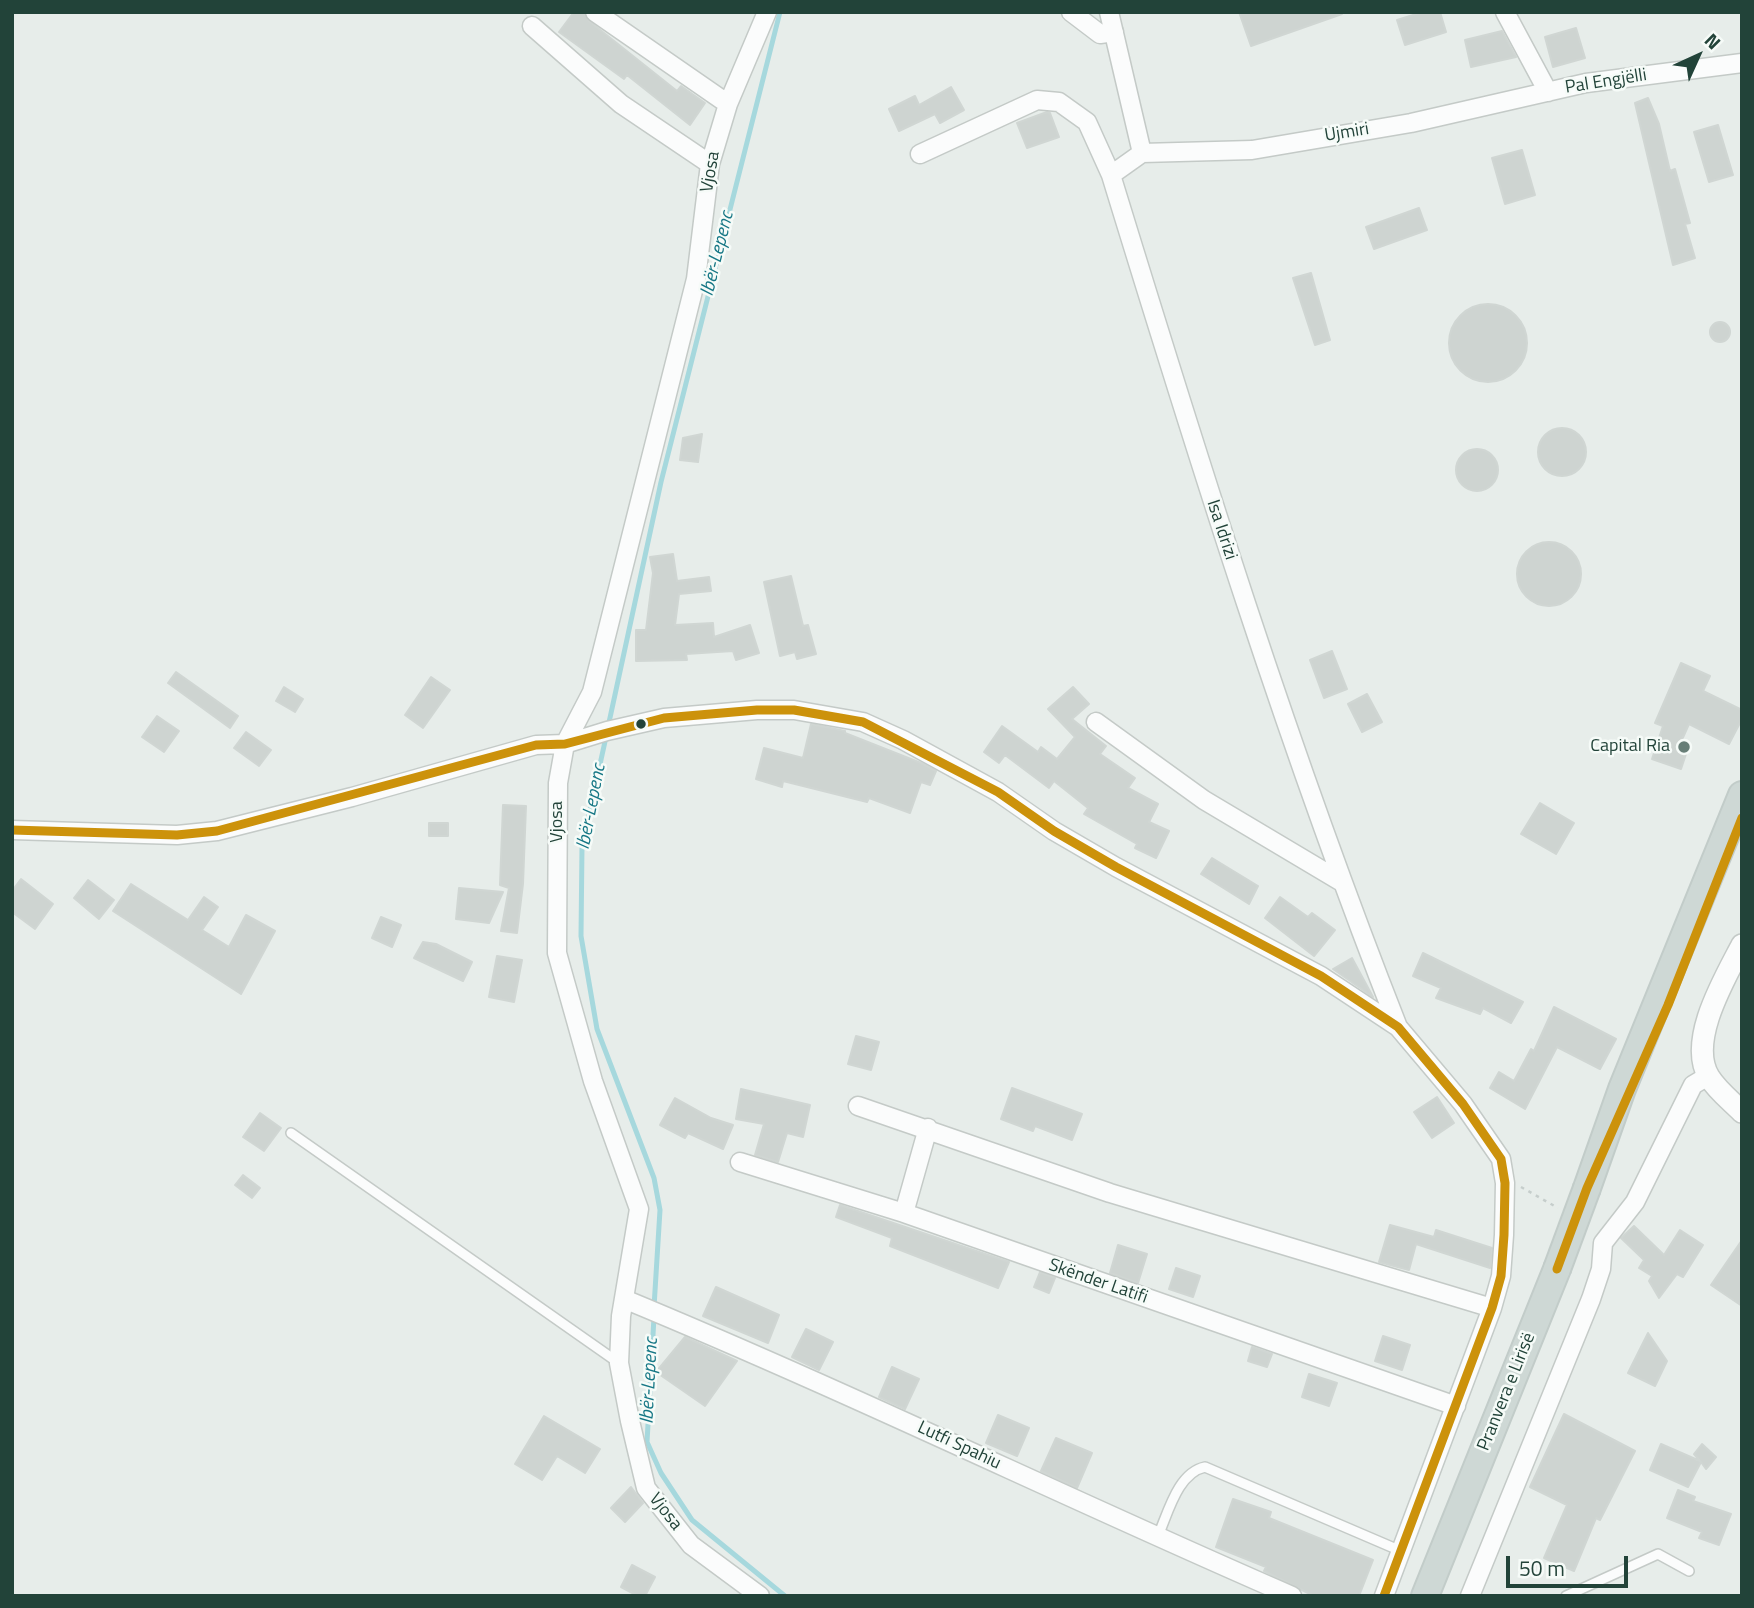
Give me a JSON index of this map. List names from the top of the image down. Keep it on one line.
{"streets":{"main road":["Pranvera e Lirisë"],"street":["Pal Engjëlli","Ujmiri","Vjosa","Isa Idrizi","Skënder Latifi","Lutfi Spahiu"]},"crossings":[["Pal Engjëlli","Ujmiri"],["Vjosa","Lutfi Spahiu"]],"water":["Ibër-Lepenc"],"places":["Capital Ria"],"scale_bar":"50 m","north":"top right"}
